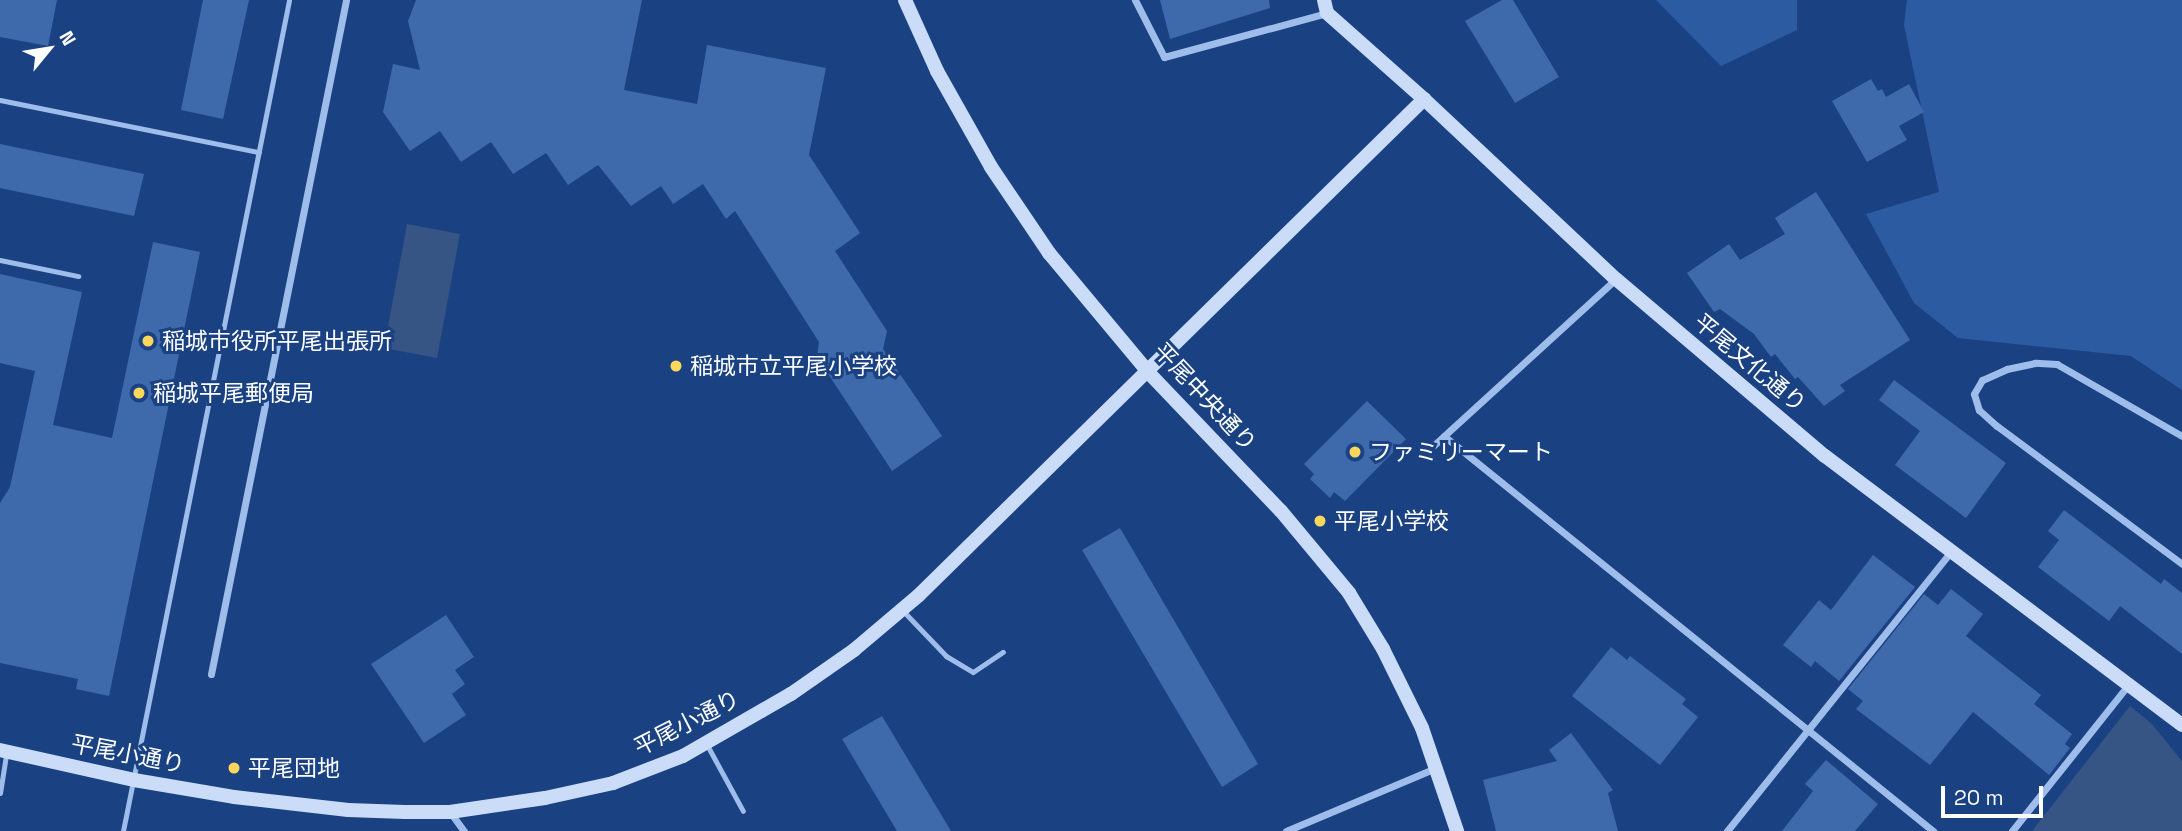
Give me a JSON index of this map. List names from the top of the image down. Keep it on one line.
{"streets":{"street":["平尾文化通り","平尾中央通り","平尾小通り"]},"crossings":[["平尾文化通り","平尾小通り"],["平尾中央通り","平尾小通り"]],"places":["稲城市役所平尾出張所","稲城市立平尾小学校","稲城平尾郵便局","ファミリーマート","平尾小学校","平尾団地"],"scale_bar":"20 m","north":"top right"}
